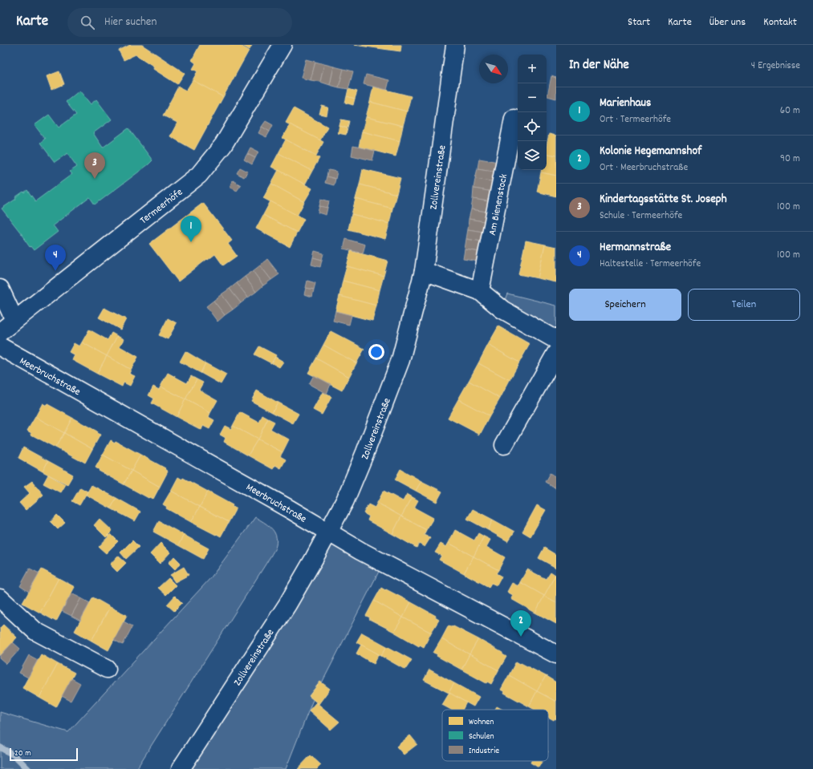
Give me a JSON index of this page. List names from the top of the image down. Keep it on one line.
{"streets":{"street":["Zollvereinstraße","Am Bienenstock","Termeerhöfe","Meerbruchstraße"]},"crossings":[["Zollvereinstraße","Meerbruchstraße"]],"legend":["Wohnen","Schulen","Industrie"],"scale_bar":"20 m","north":"bottom right","page":{"header":"Karte","search":"Hier suchen","nav":["Start","Karte","Über uns","Kontakt"],"heading":["In der Nähe","4 Ergebnisse"],"map_buttons":["+","−"],"list":[{"mark":"1","name":"Marienhaus","note":"Ort · Termeerhöfe","value":"60 m"},{"mark":"2","name":"Kolonie Hegemannshof","note":"Ort · Meerbruchstraße","value":"90 m"},{"mark":"3","name":"Kindertagsstätte St. Joseph","note":"Schule · Termeerhöfe","value":"100 m"},{"mark":"4","name":"Hermannstraße","note":"Haltestelle · Termeerhöfe","value":"100 m"}],"pins":["3","1","4","2"],"buttons":["Speichern","Teilen"],"scale":"20 m"}}
